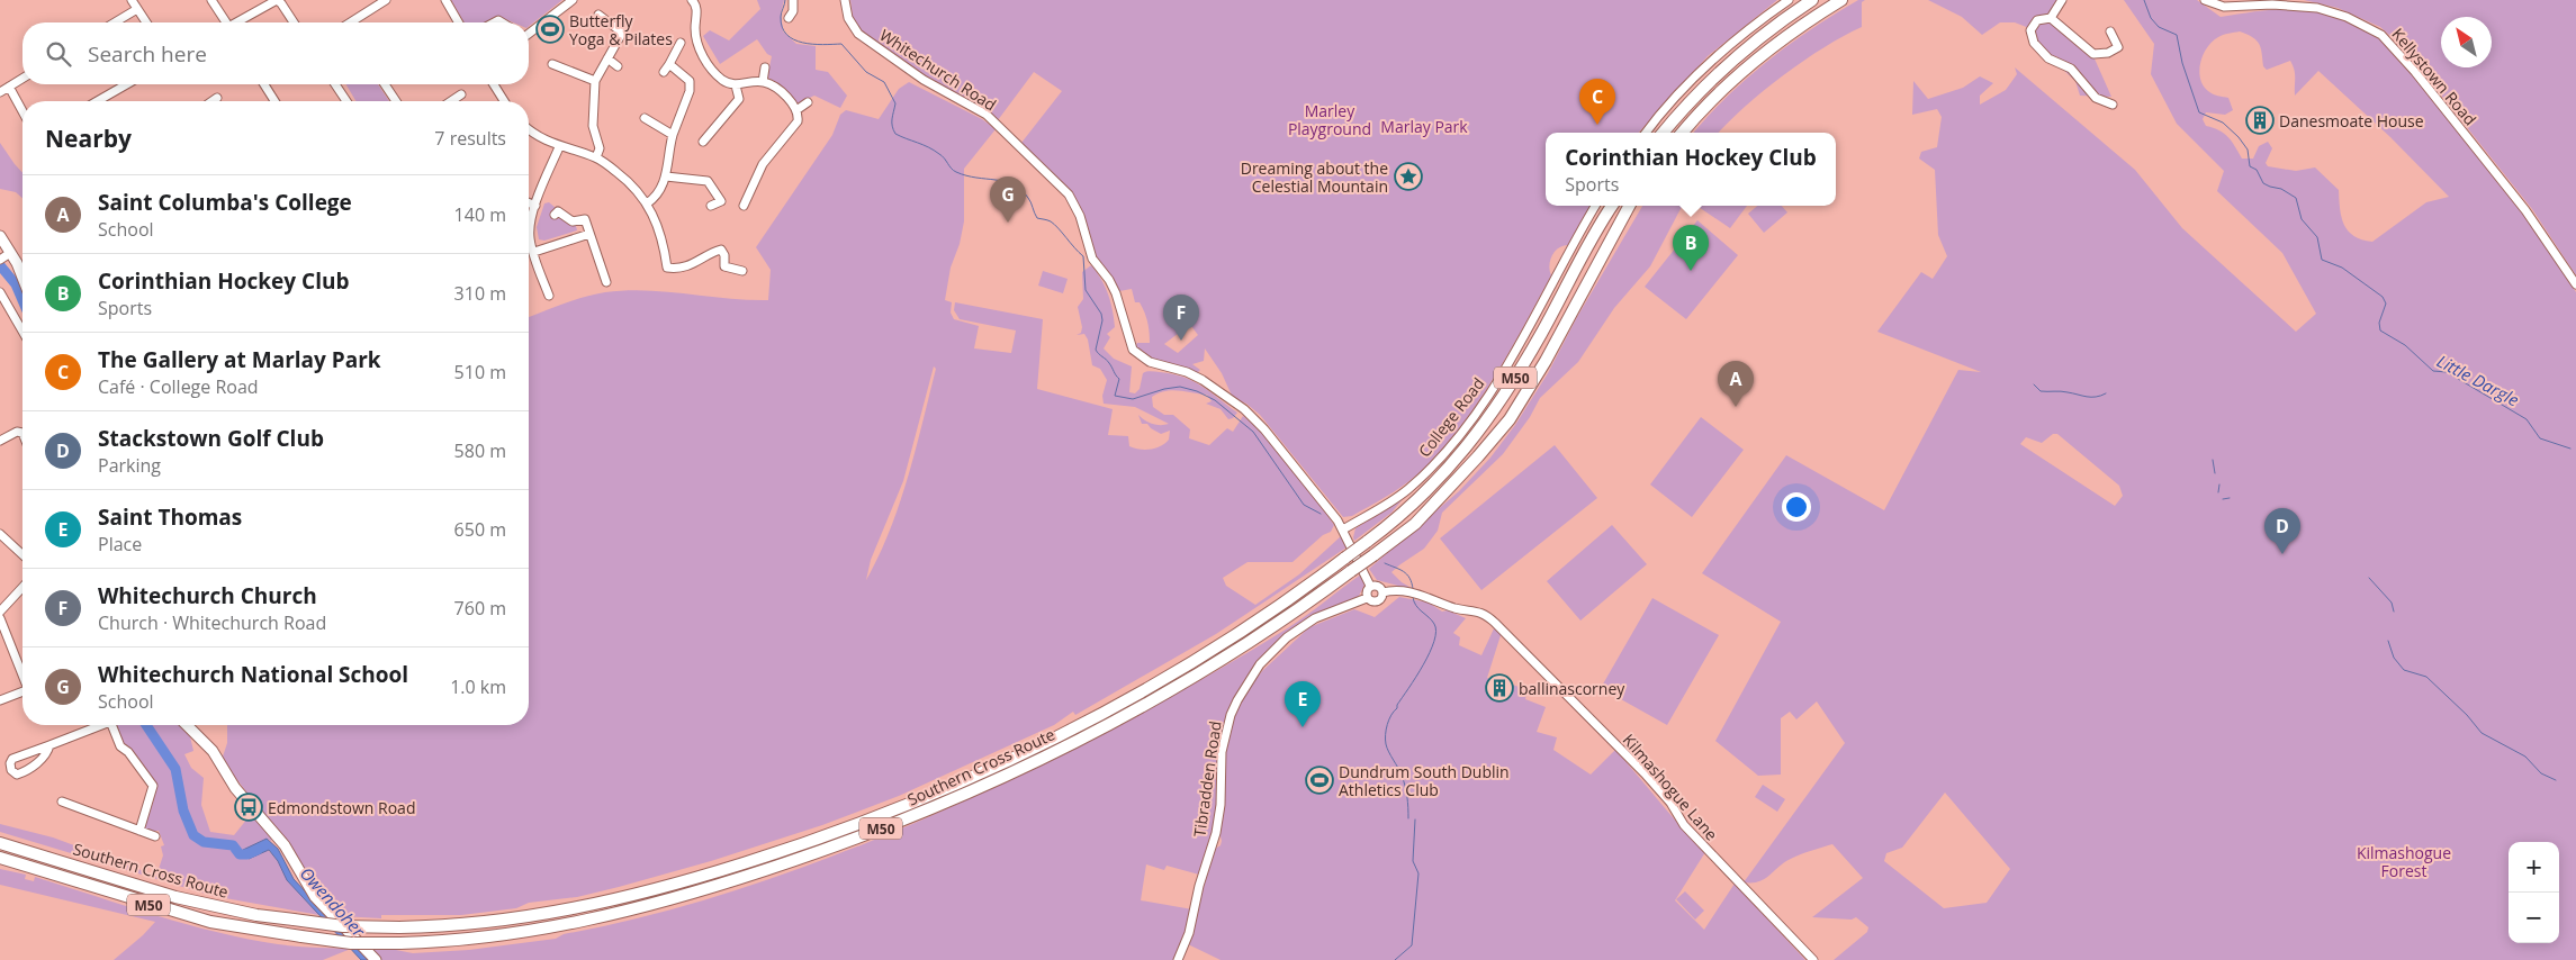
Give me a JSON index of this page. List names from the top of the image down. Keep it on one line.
{"streets":{"highway":["M50","Southern Cross Route"],"street":["Whitechurch Road","Kellystown Road","College Road","Tibradden Road","Kilmashogue Lane"]},"crossings":[["Whitechurch Road","College Road"],["Whitechurch Road","Tibradden Road"],["Whitechurch Road","Kilmashogue Lane"],["Tibradden Road","Kilmashogue Lane"]],"water":["Little Dargle","Owendoher"],"parks":["Marley Playground","Marlay Park","Kilmashogue Forest"],"places":{"sports":["Butterfly Yoga & Pilates","Dundrum South Dublin Athletics Club"],"building":["Danesmoate House","ballinascorney"],"place":["Dreaming about the Celestial Mountain"],"bus stop":["Edmondstown Road"]},"north":"top left","page":{"search":"Search here","pins":["C","G","B","F","A","D","E"],"heading":["Nearby","7 results"],"popup":["Corinthian Hockey Club","Sports"],"list":[{"mark":"A","name":"Saint Columba's College","note":"School","value":"140 m"},{"mark":"B","name":"Corinthian Hockey Club","note":"Sports","value":"310 m"},{"mark":"C","name":"The Gallery at Marlay Park","note":"Café · College Road","value":"510 m"},{"mark":"D","name":"Stackstown Golf Club","note":"Parking","value":"580 m"},{"mark":"E","name":"Saint Thomas","note":"Place","value":"650 m"},{"mark":"F","name":"Whitechurch Church","note":"Church · Whitechurch Road","value":"760 m"},{"mark":"G","name":"Whitechurch National School","note":"School","value":"1.0 km"}],"map_buttons":["+","−"]}}
